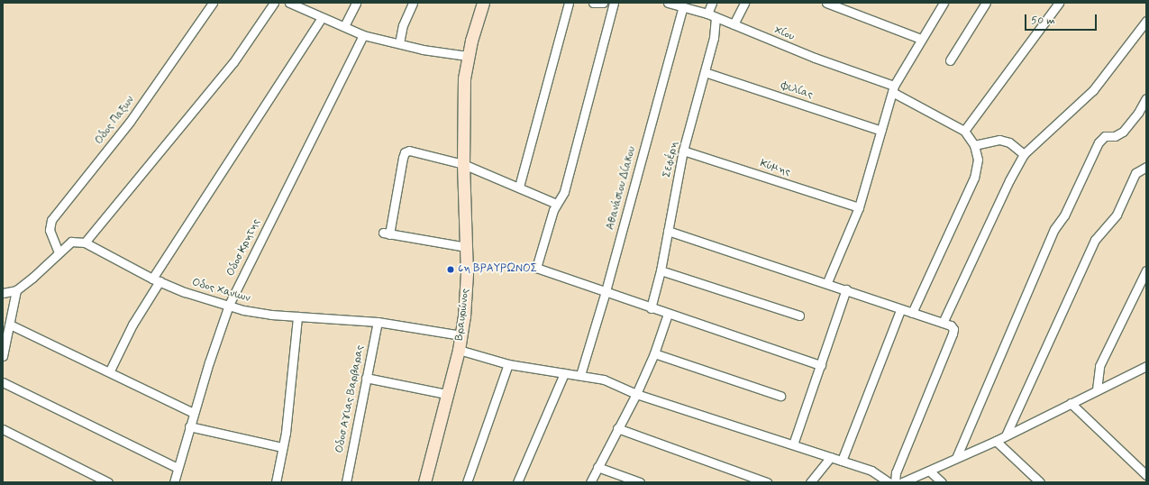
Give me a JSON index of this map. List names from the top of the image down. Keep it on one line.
{"streets":{"main road":["Βραυρώνος"],"street":["Χίου","Φιλίας","Οδος Παξων","Σεφέρη","Κύμης","Αθανάσιου Δίακου","Οδοσ Κρητης","Οδος Χανιων","Οδοσ Αγιας Βαρβαρας"]},"crossings":[["Χίου","Σεφέρη"],["Χίου","Αθανάσιου Δίακου"],["Φιλίας","Σεφέρη"],["Σεφέρη","Κύμης"],["Οδοσ Κρητης","Οδος Χανιων"],["Οδος Χανιων","Βραυρώνος"],["Οδος Χανιων","Οδοσ Αγιας Βαρβαρας"]],"places":["6η ΒΡΑΥΡΩΝΟΣ"],"scale_bar":"50 m"}
